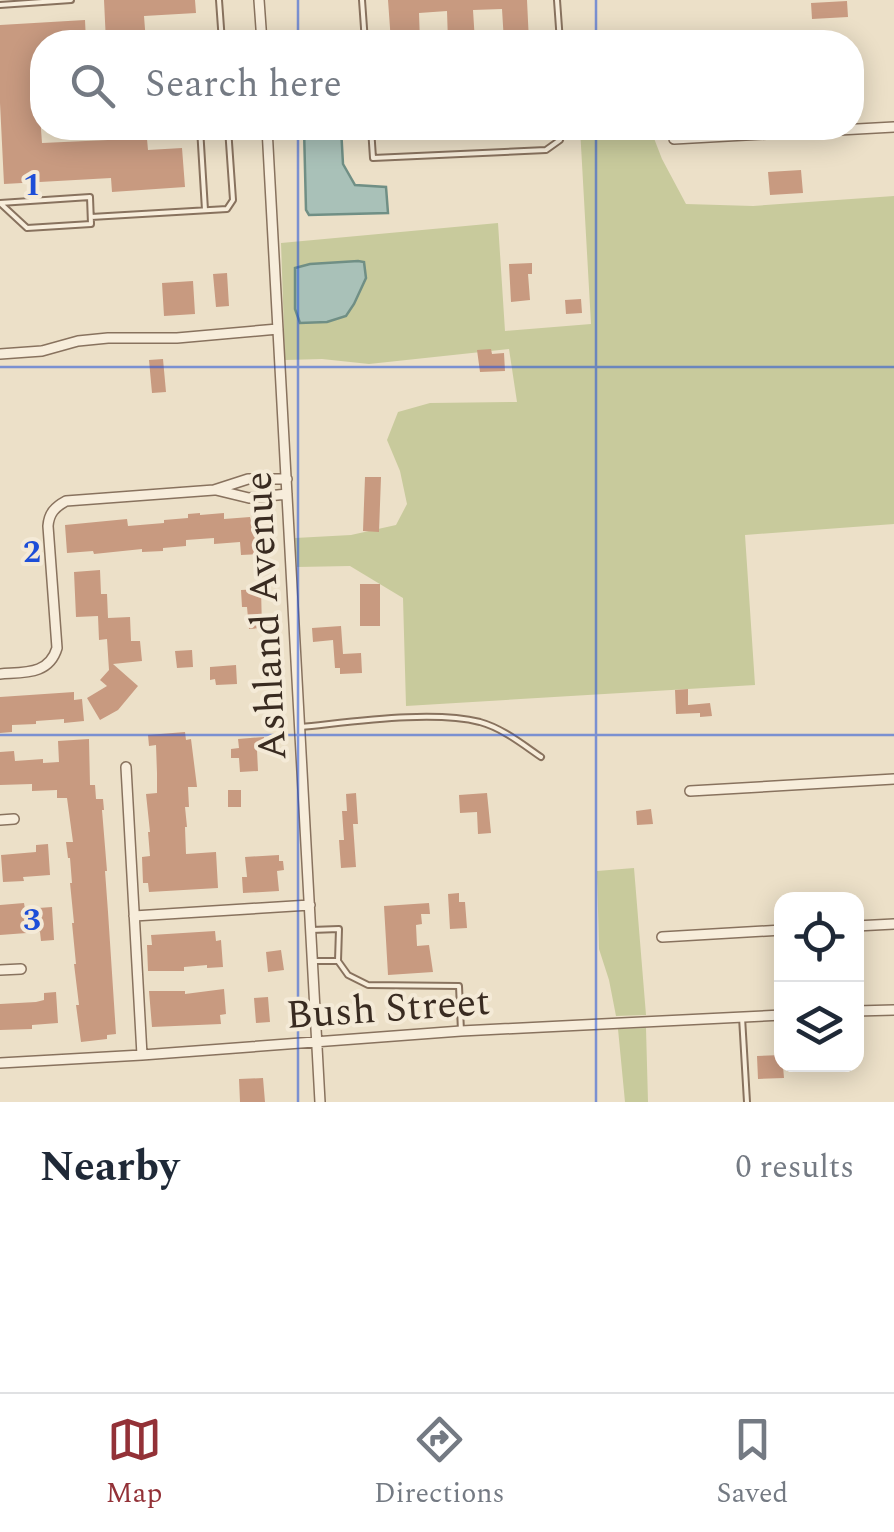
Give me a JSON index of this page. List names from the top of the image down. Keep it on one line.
{"streets":{"street":["Ashland Avenue","Bush Street"]},"crossings":[["Ashland Avenue","Bush Street"]],"page":{"search":"Search here","heading":["Nearby","0 results"],"nav":["Map","Directions","Saved"]},"grid":{"rows":["1","2","3"]}}
